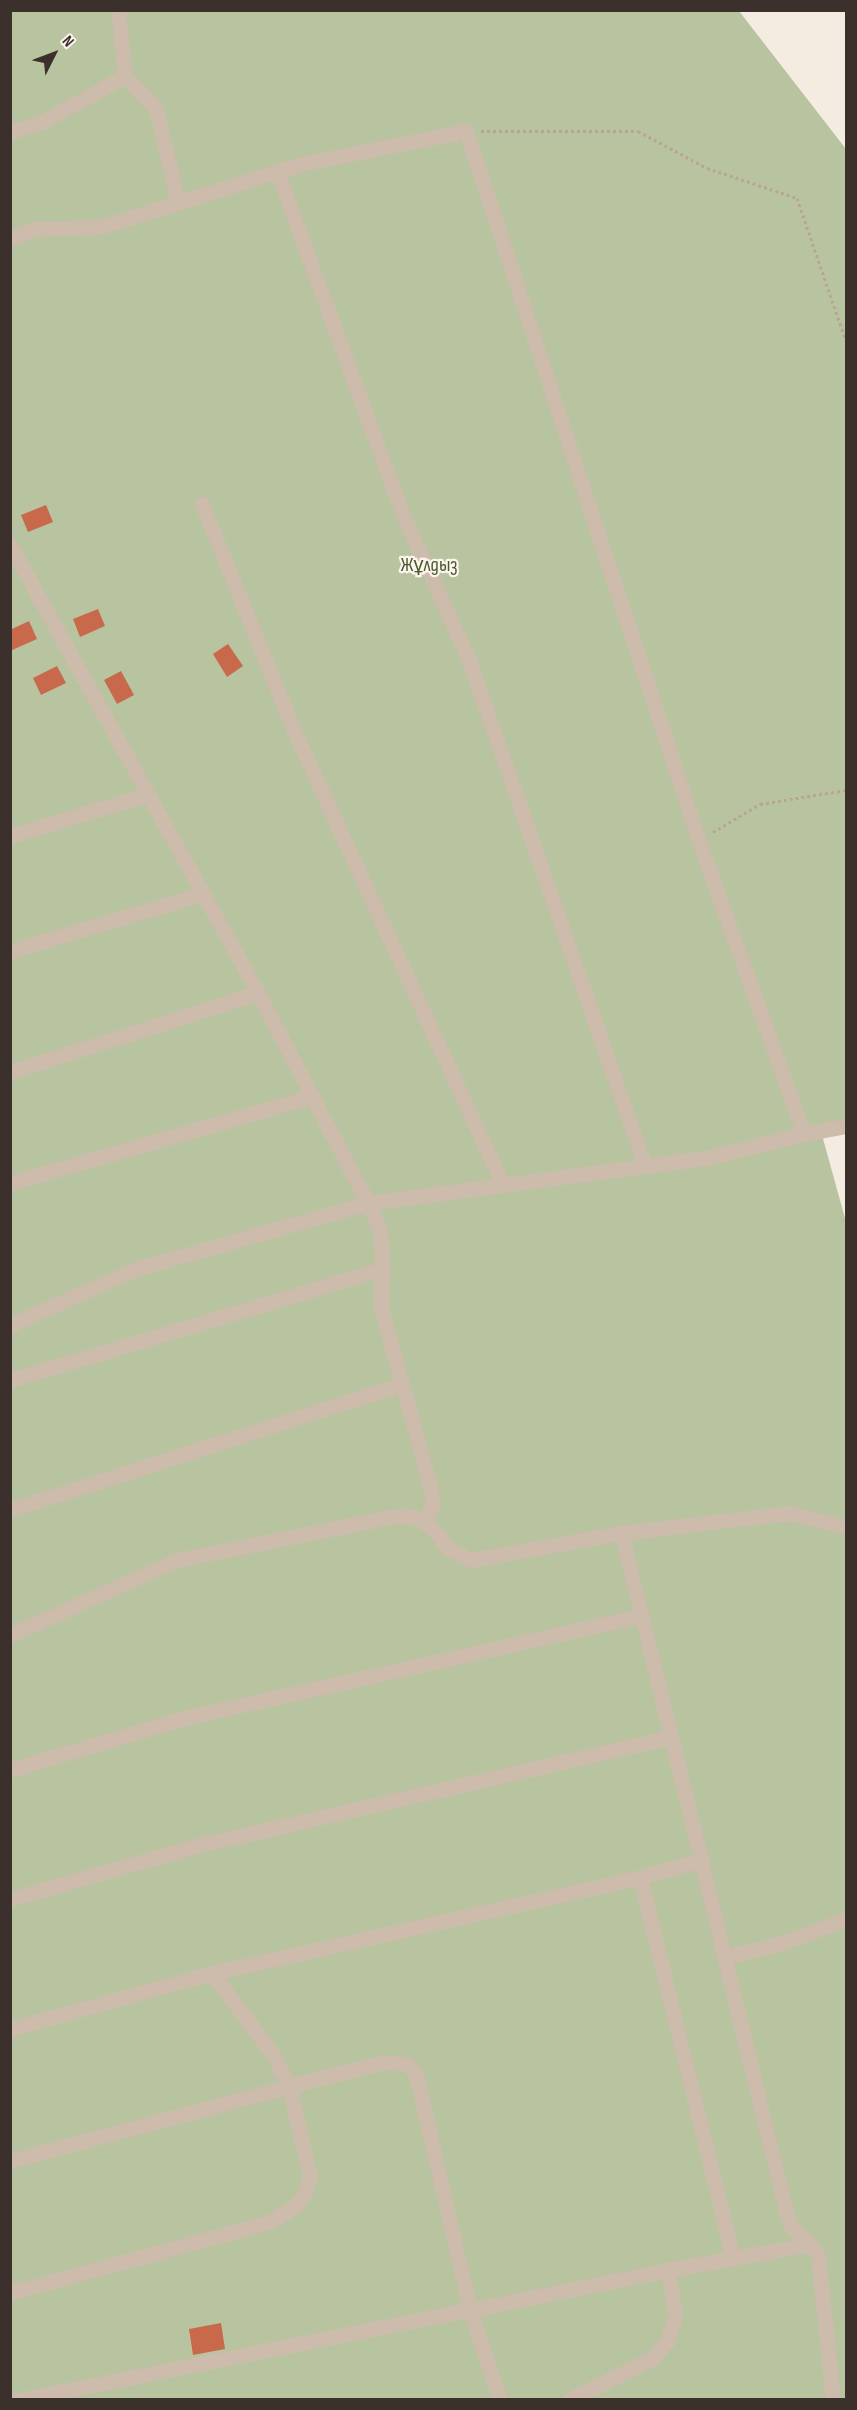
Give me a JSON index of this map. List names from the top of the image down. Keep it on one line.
{"parks":["Жұлдыз"],"north":"top right"}
